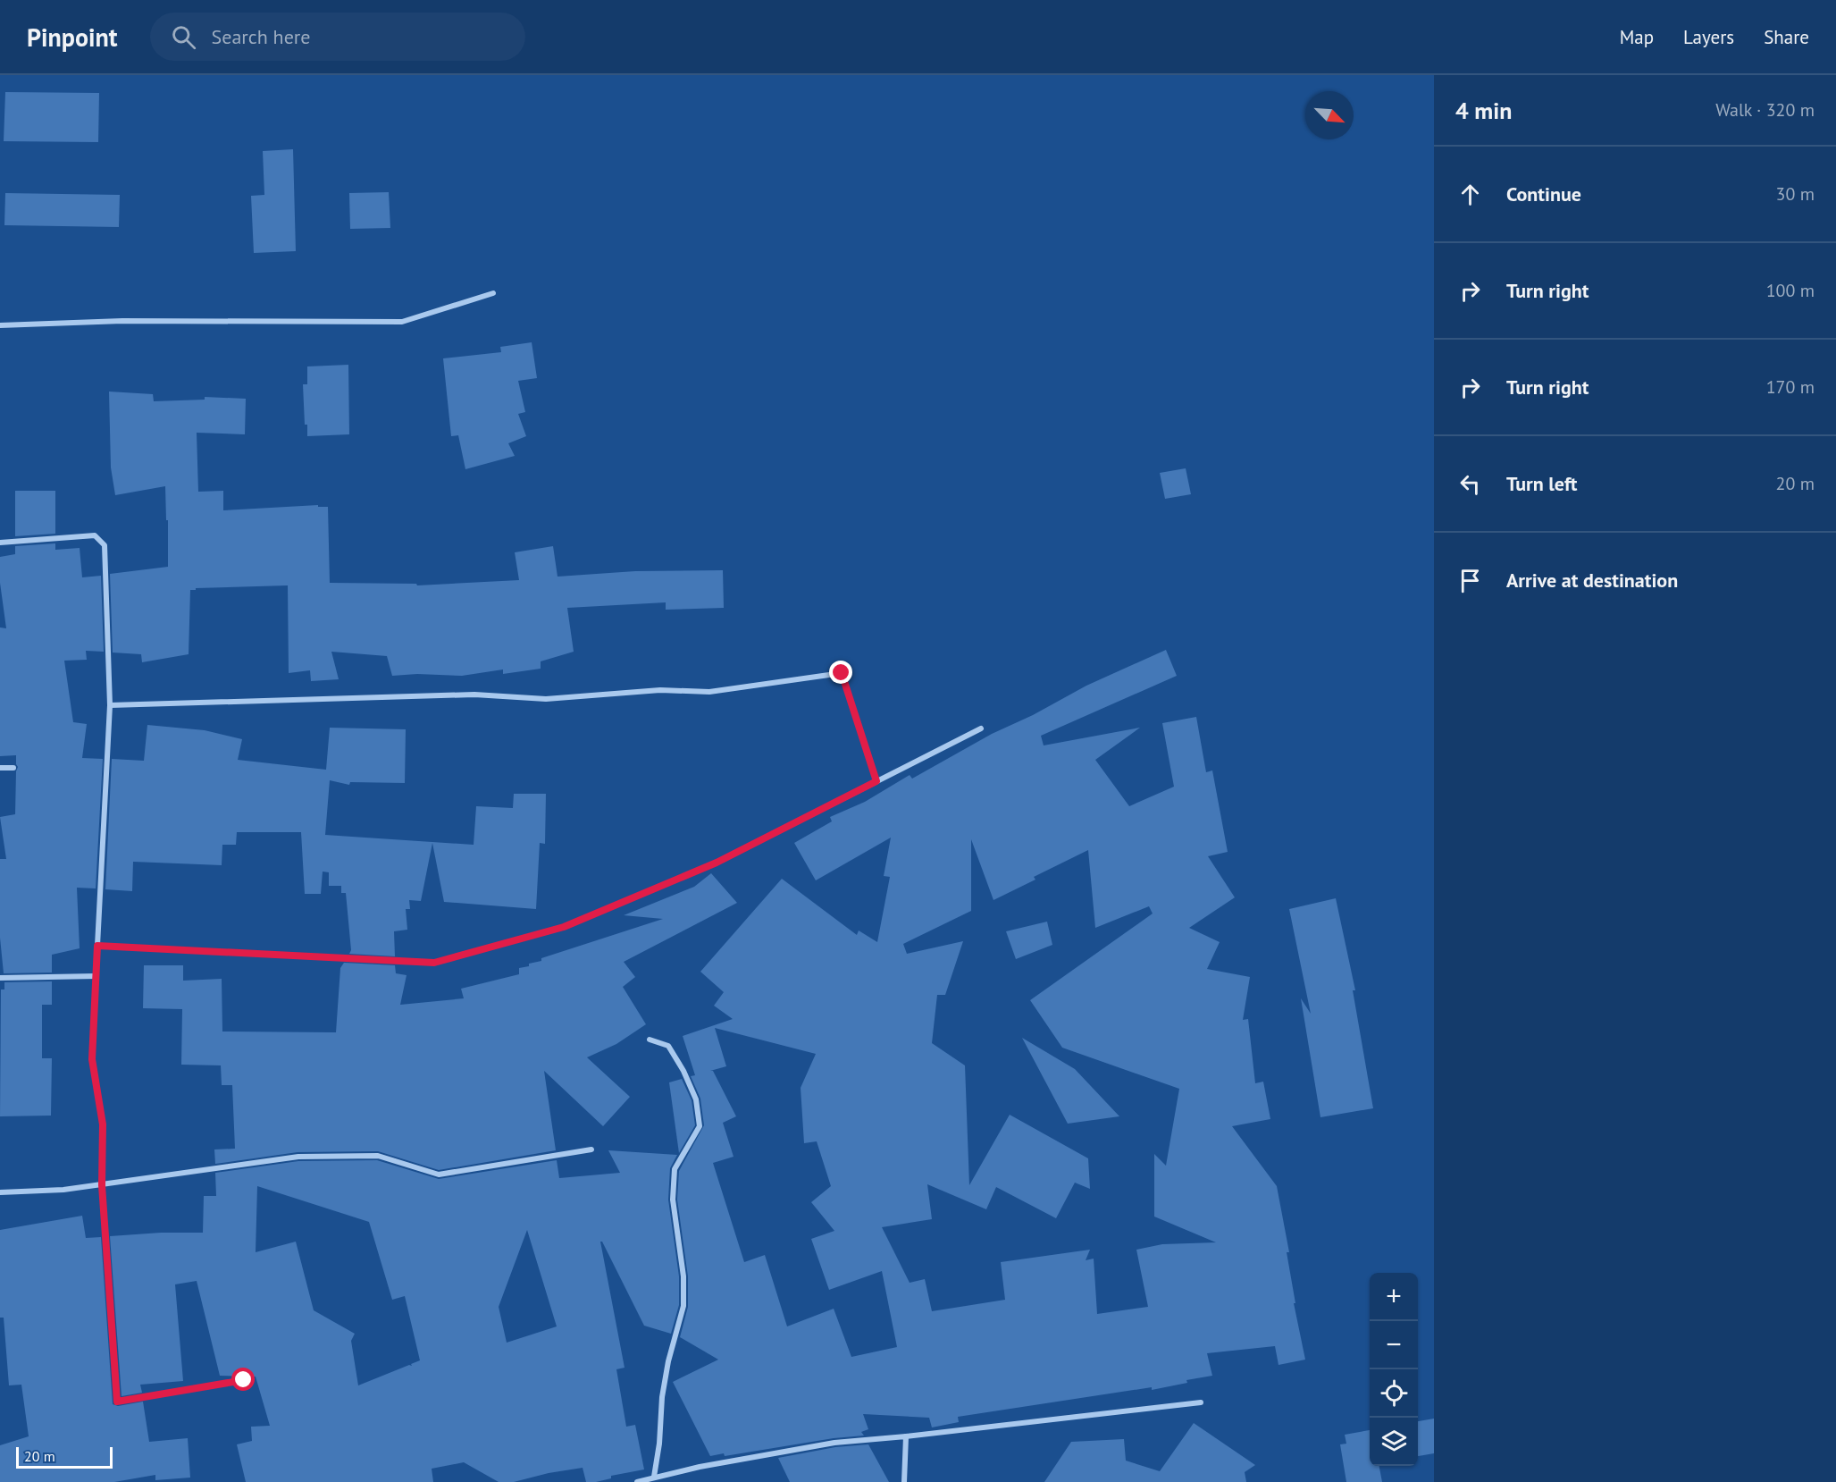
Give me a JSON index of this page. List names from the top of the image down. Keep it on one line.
{"scale_bar":"20 m","north":"bottom right","page":{"header":"Pinpoint","search":"Search here","nav":["Map","Layers","Share"],"heading":["4 min","Walk · 320 m"],"list":[["Continue","30 m"],["Turn right","100 m"],["Turn right","170 m"],["Turn left","20 m"],"Arrive at destination"],"map_buttons":["+","−"],"scale":"20 m"}}
